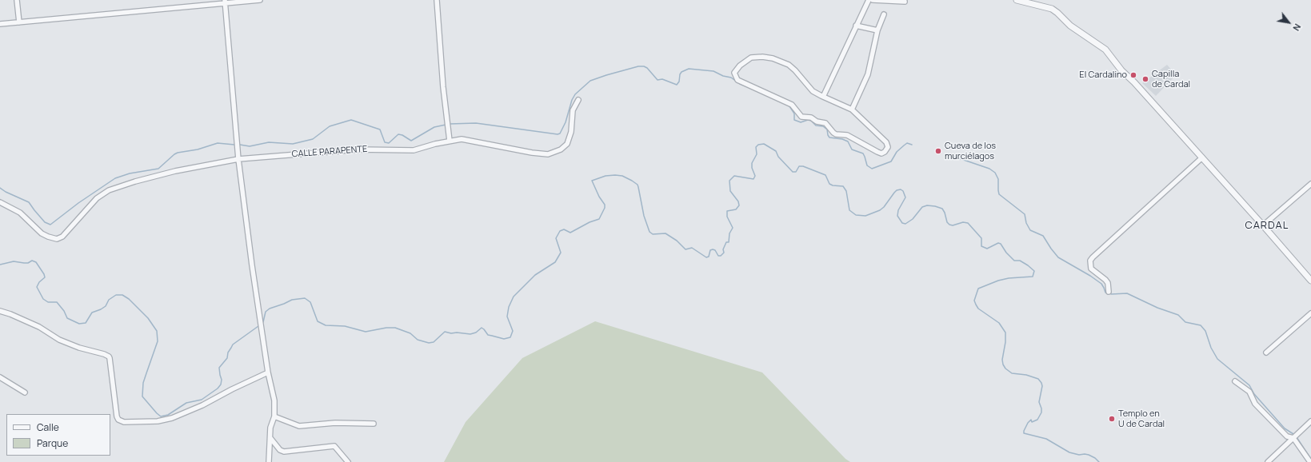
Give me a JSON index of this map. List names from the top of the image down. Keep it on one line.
{"streets":{"street":["CALLE PARAPENTE"]},"districts":["CARDAL"],"places":["El Cardalino","Capilla de Cardal","Cueva de los murciélagos","Templo en U de Cardal"],"legend":["Calle","Parque"],"north":"bottom right"}
